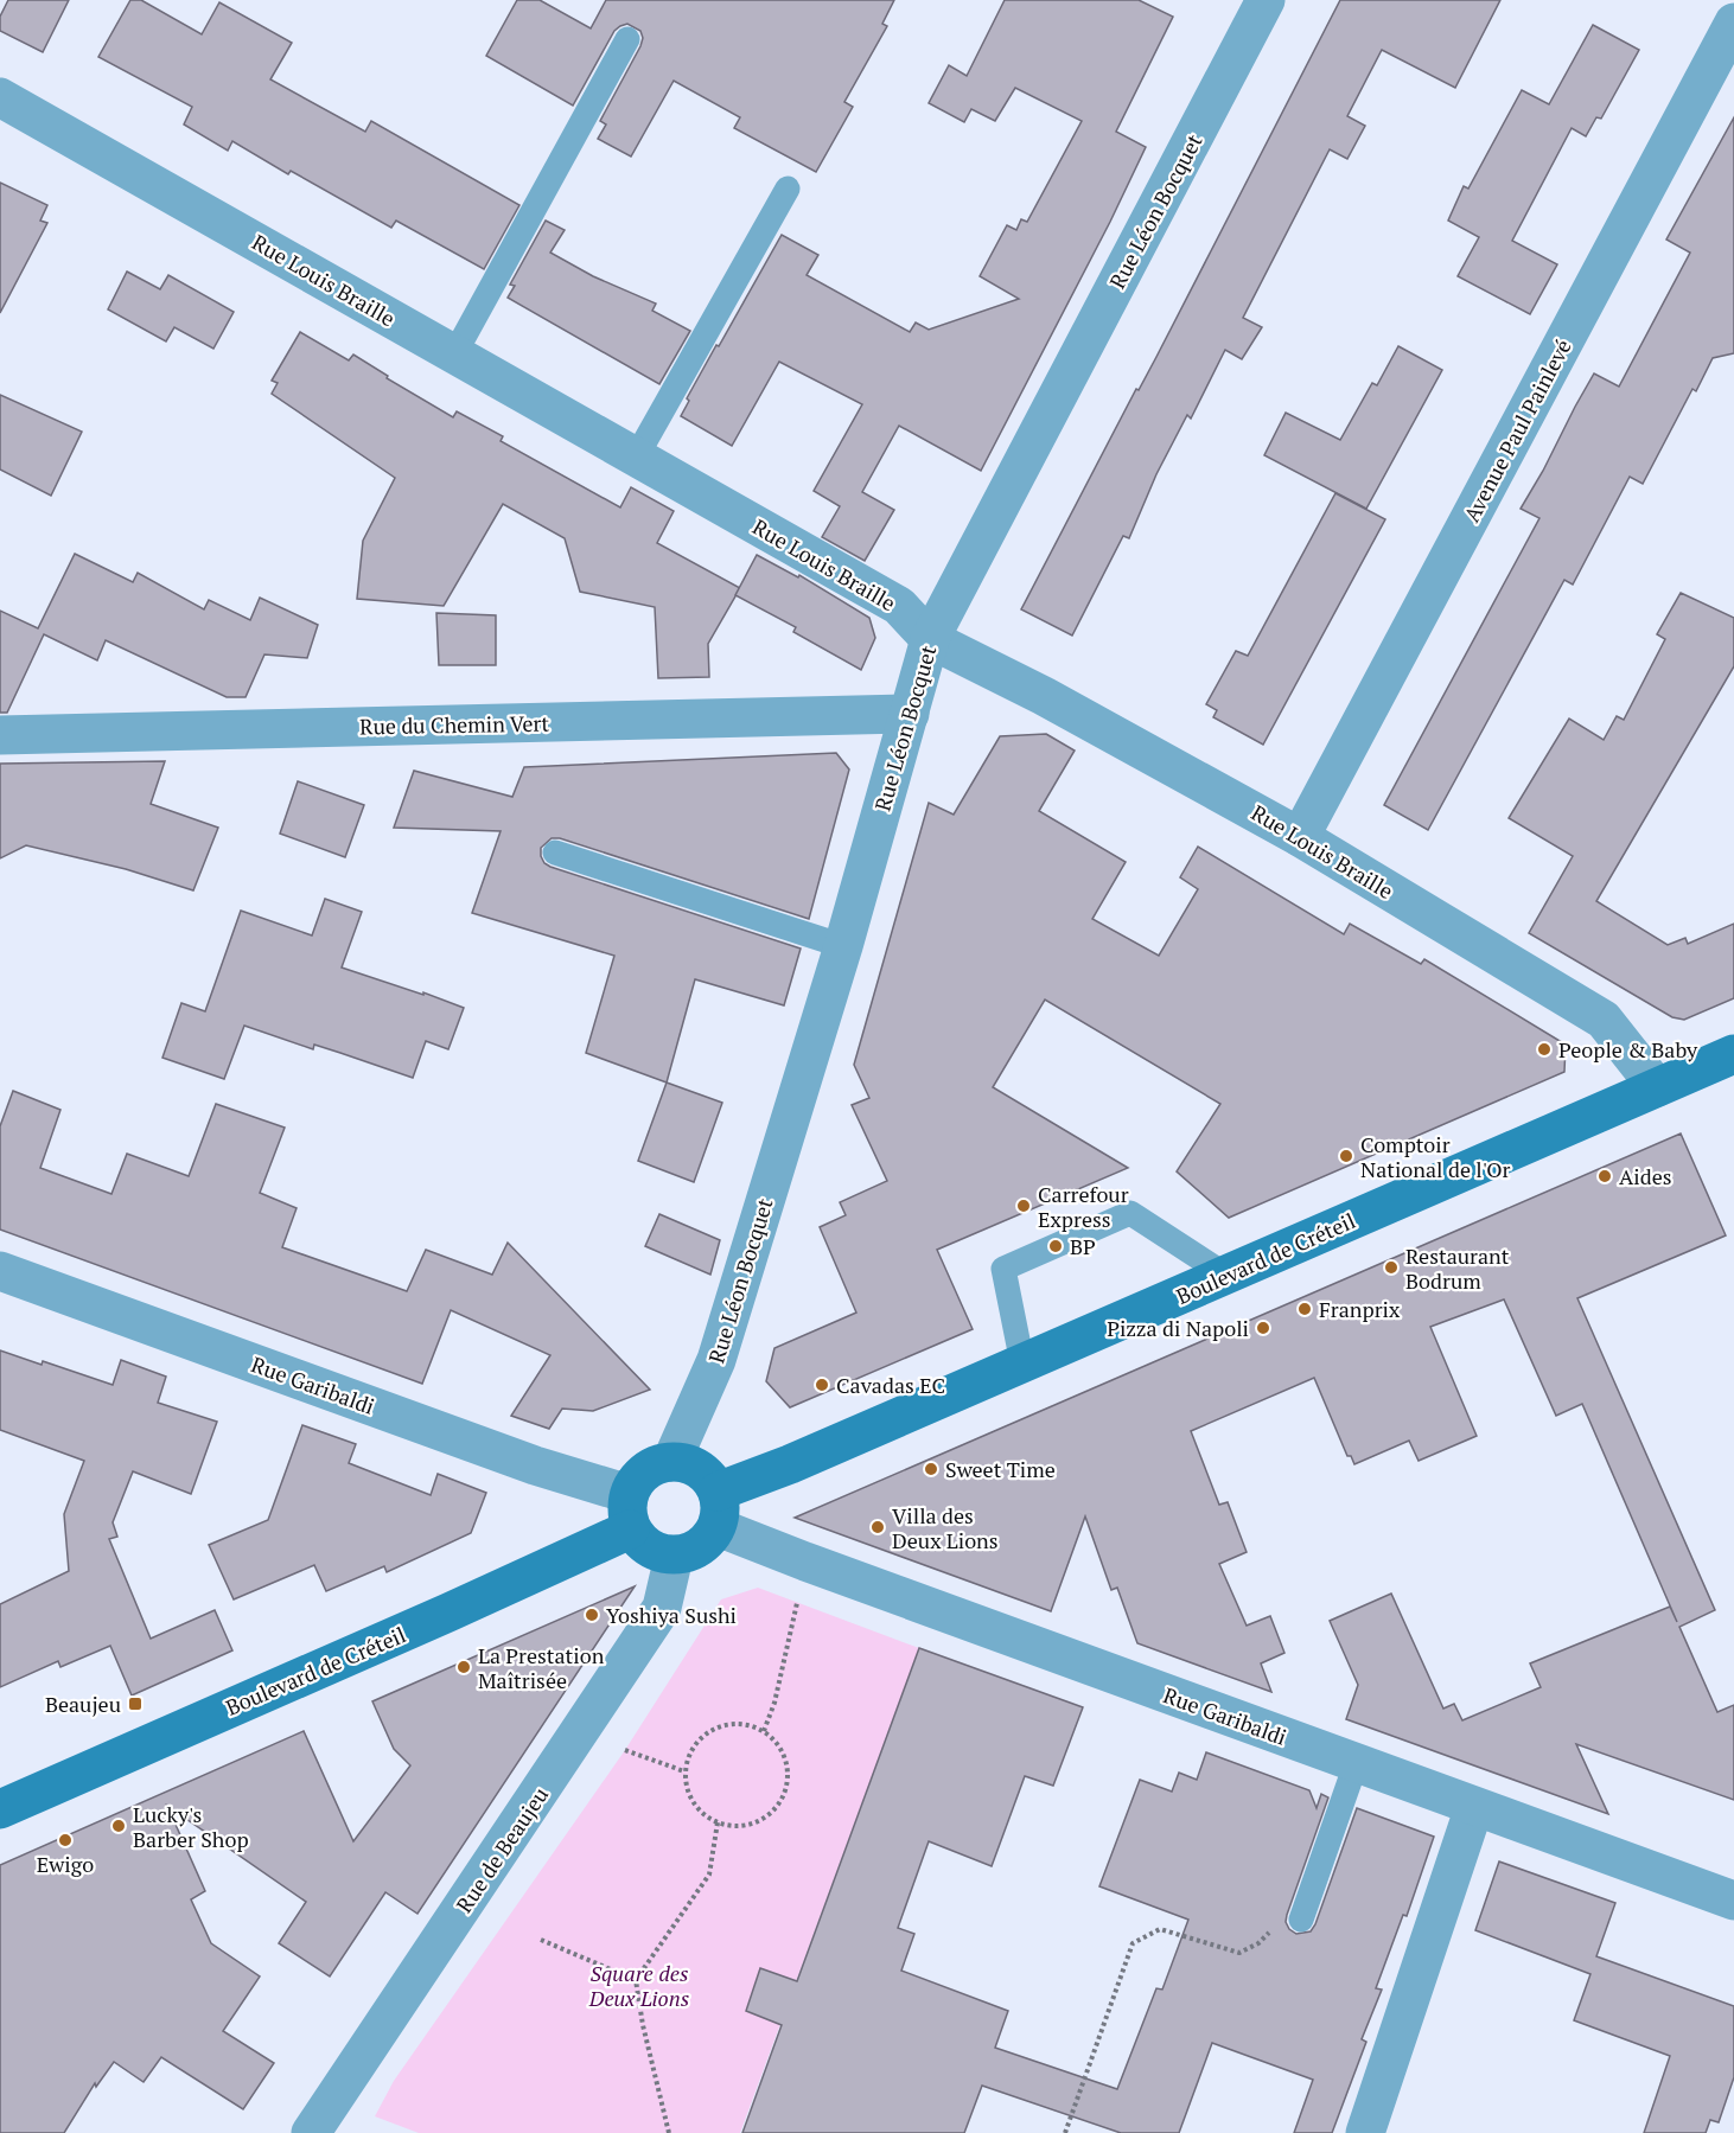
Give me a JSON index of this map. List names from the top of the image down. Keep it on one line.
{"streets":{"main road":["Boulevard de Créteil"],"street":["Rue Léon Bocquet","Rue Louis Braille","Avenue Paul Painlevé","Rue du Chemin Vert","Rue Garibaldi","Rue de Beaujeu"]},"crossings":[["Rue Léon Bocquet","Rue Louis Braille"],["Rue Léon Bocquet","Rue du Chemin Vert"],["Rue Léon Bocquet","Boulevard de Créteil"],["Rue Léon Bocquet","Rue Garibaldi"],["Rue Léon Bocquet","Rue de Beaujeu"],["Rue Louis Braille","Avenue Paul Painlevé"],["Rue Louis Braille","Boulevard de Créteil"],["Boulevard de Créteil","Rue Garibaldi"],["Boulevard de Créteil","Rue de Beaujeu"],["Rue Garibaldi","Rue de Beaujeu"]],"parks":["Square des Deux Lions"],"places":{"other":["People & Baby","Comptoir National de l'Or","Aides","Carrefour Express","BP","Restaurant Bodrum","Franprix","Pizza di Napoli","Cavadas EC","Sweet Time","Villa des Deux Lions","Yoshiya Sushi","La Prestation Maîtrisée","Lucky's Barber Shop","Ewigo"],"transit":["Beaujeu"]}}
